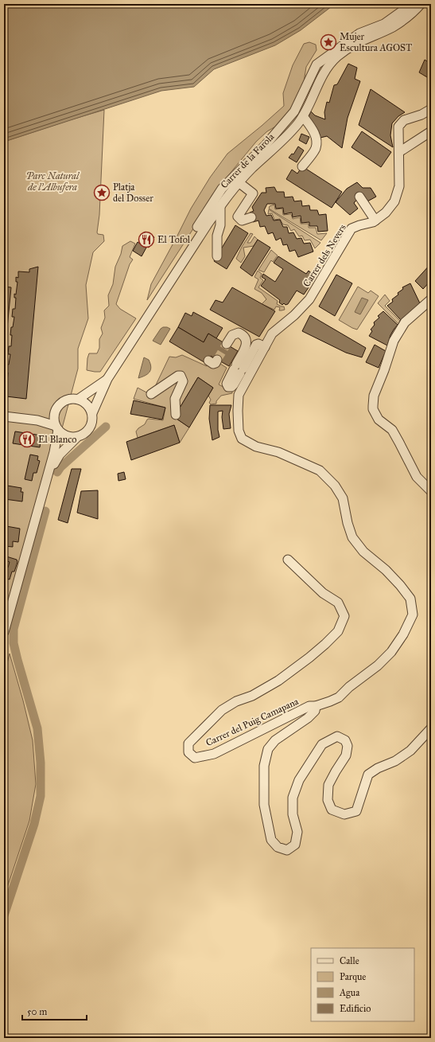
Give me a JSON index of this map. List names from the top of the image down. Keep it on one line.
{"streets":{"street":["Carrer de la Farola","Carrer dels Nevers","Carrer del Puig Camapana"]},"crossings":[["Carrer dels Nevers","Carrer del Puig Camapana"]],"parks":["Parc Natural de l'Albufera"],"places":{"place":["Mujer Escultura AGOST","Platja del Dosser"],"restaurant":["El Tofol","El Blanco"]},"legend":["Calle","Parque","Agua","Edificio"],"scale_bar":"50 m"}
